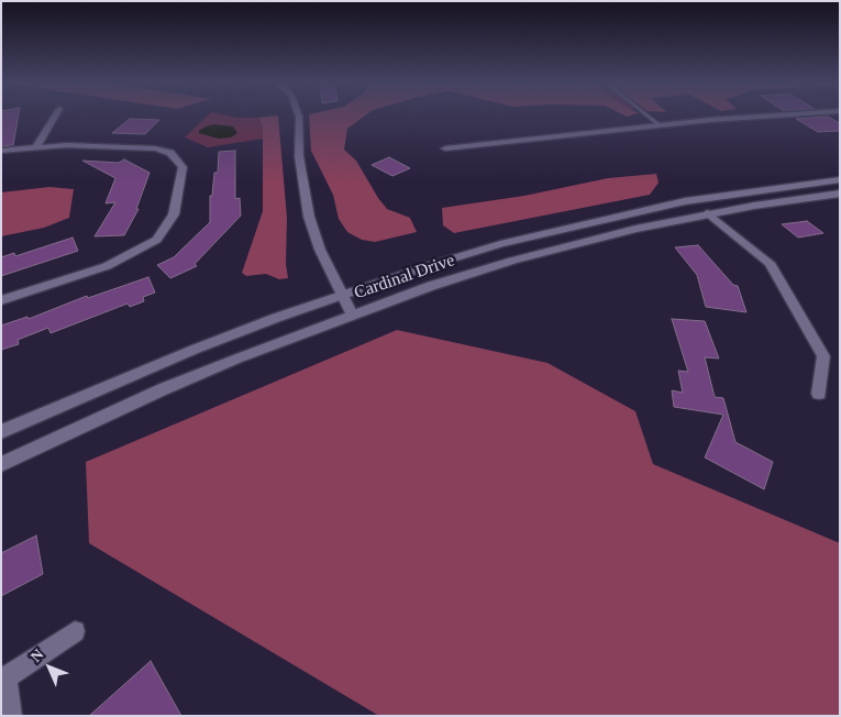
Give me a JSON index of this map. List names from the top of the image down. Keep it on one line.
{"streets":{"street":["Cardinal Drive"]},"north":"top left"}
